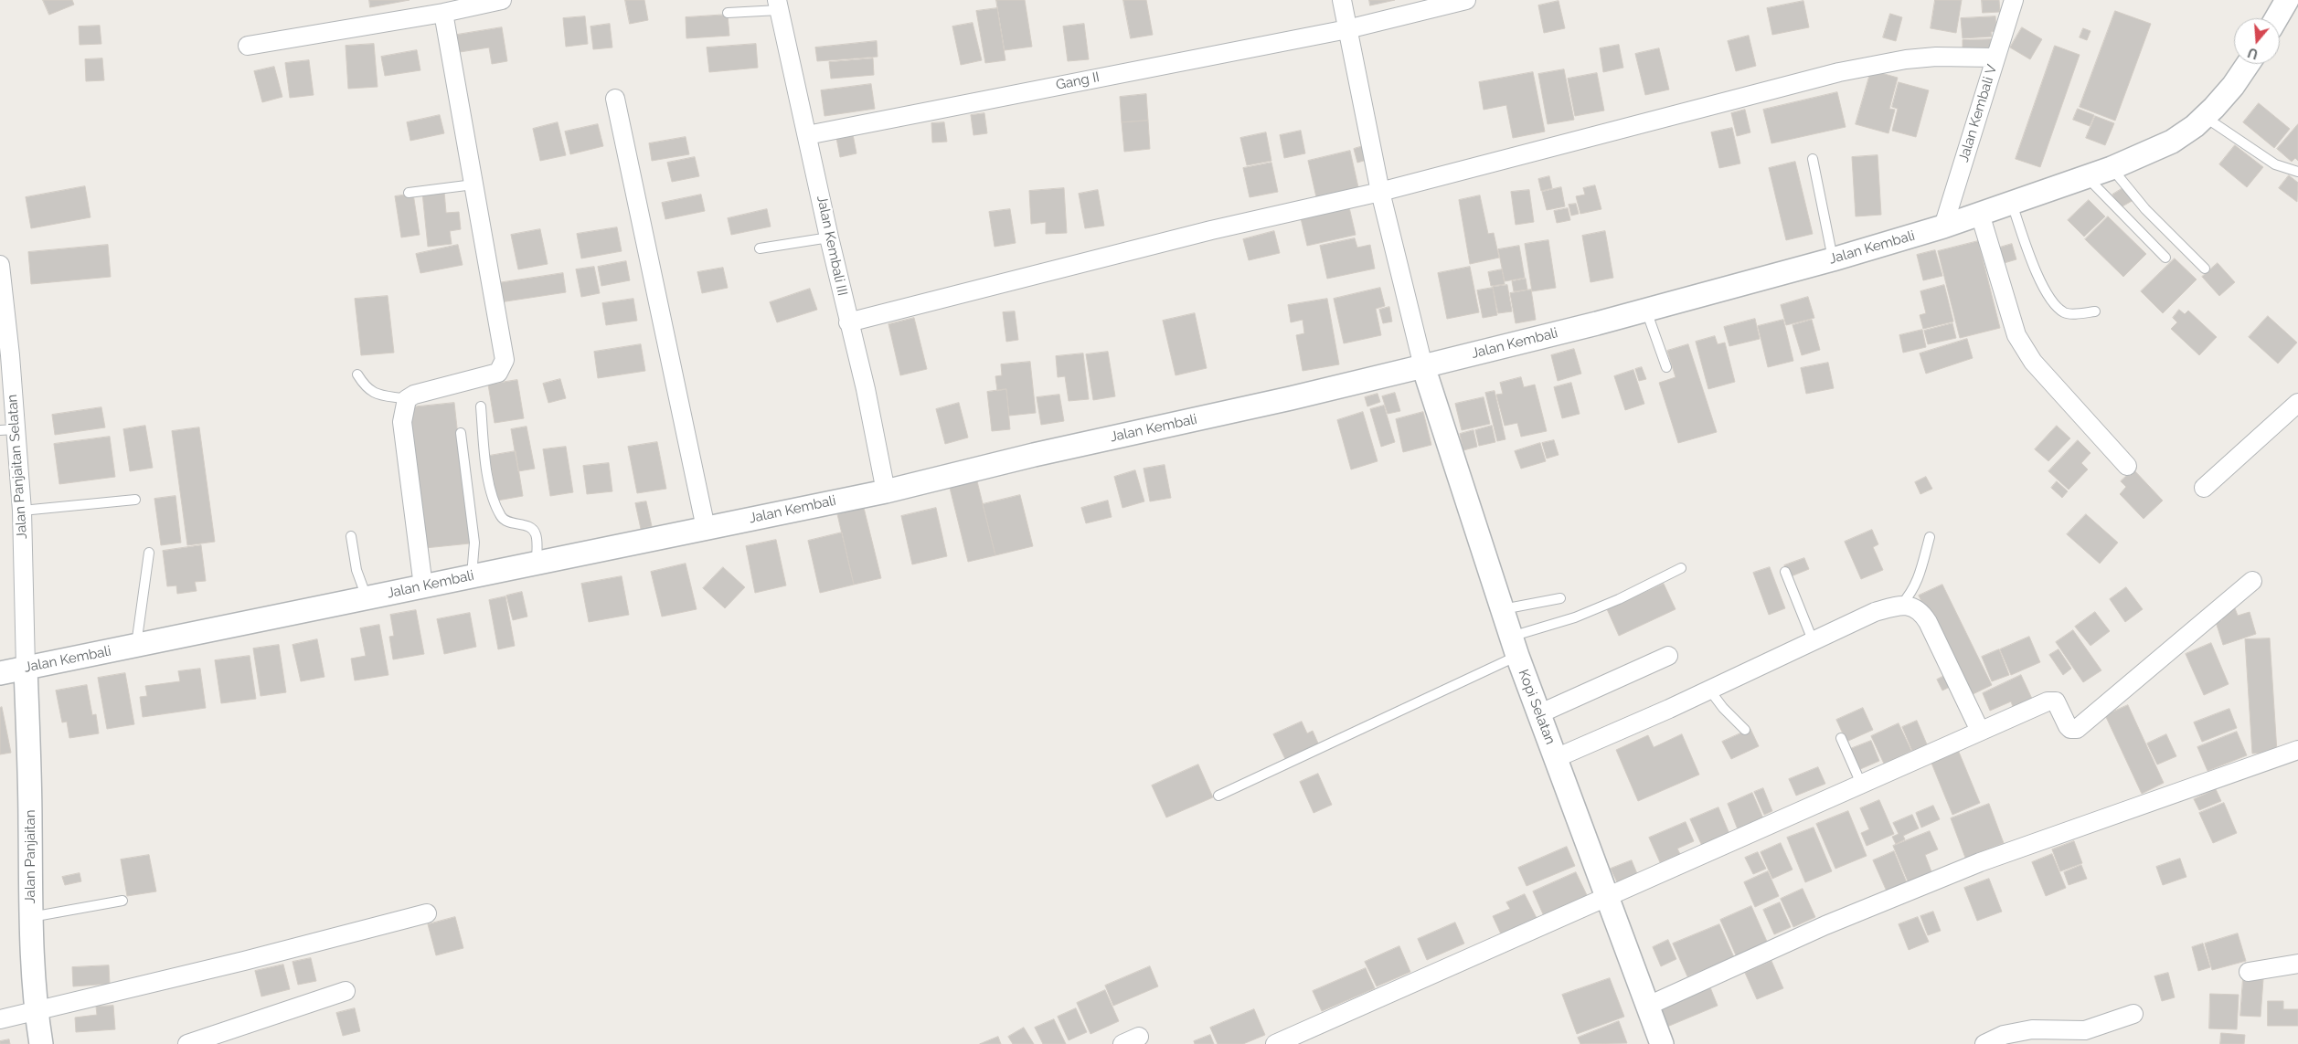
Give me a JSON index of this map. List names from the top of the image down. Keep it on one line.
{"streets":{"street":["Gang II","Jalan Kembali V","Jalan Kembali III","Jalan Kembali","Jalan Panjaitan Selatan","Kopi Selatan","Jalan Panjaitan"]},"crossings":[["Gang II","Jalan Kembali III"],["Jalan Kembali V","Jalan Kembali"],["Jalan Kembali III","Jalan Kembali"],["Jalan Kembali","Jalan Panjaitan Selatan"],["Jalan Kembali","Kopi Selatan"],["Jalan Kembali","Jalan Panjaitan"],["Jalan Panjaitan Selatan","Jalan Panjaitan"]],"north":"bottom"}
